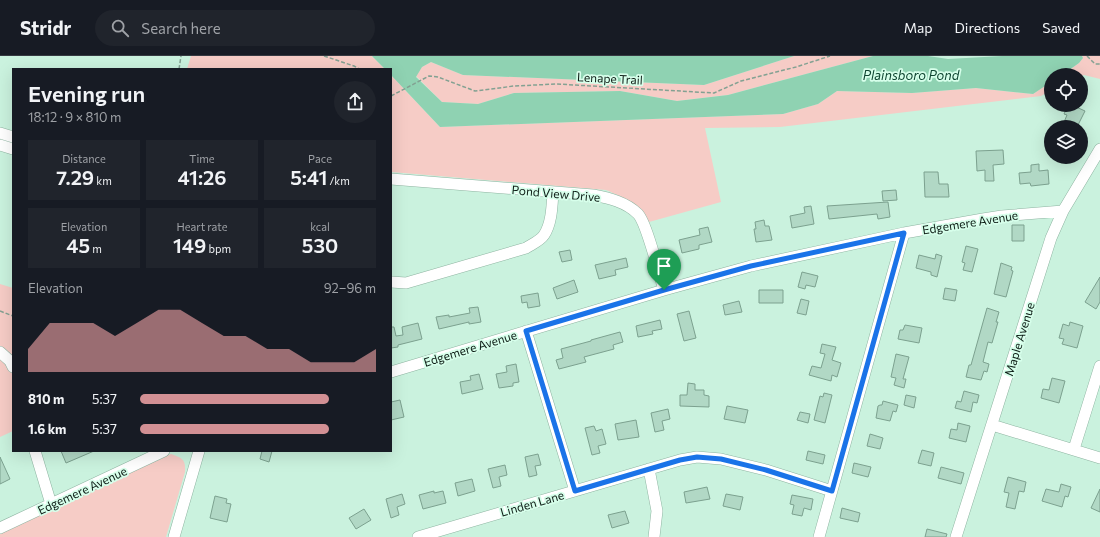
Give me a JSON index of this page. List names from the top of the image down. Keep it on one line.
{"streets":{"street":["Pond View Drive","Edgemere Avenue","Maple Avenue","Linden Lane"],"path":["Lenape Trail"]},"crossings":[["Pond View Drive","Edgemere Avenue"],["Edgemere Avenue","Maple Avenue"]],"water":["Plainsboro Pond"],"page":{"header":"Stridr","search":"Search here","nav":["Map","Directions","Saved"],"heading":["Evening run","18:12 · 9 × 810 m"],"stats":[["Distance","7.29 km"],["Time","41:26"],["Pace","5:41 /km"],["Elevation","45 m"],["Heart rate","149 bpm"],["kcal","530"]],"chart":["Elevation","92–96 m"],"list":[{"name":"810 m","note":"5:37"},{"name":"1.6 km","note":"5:37"}]}}
